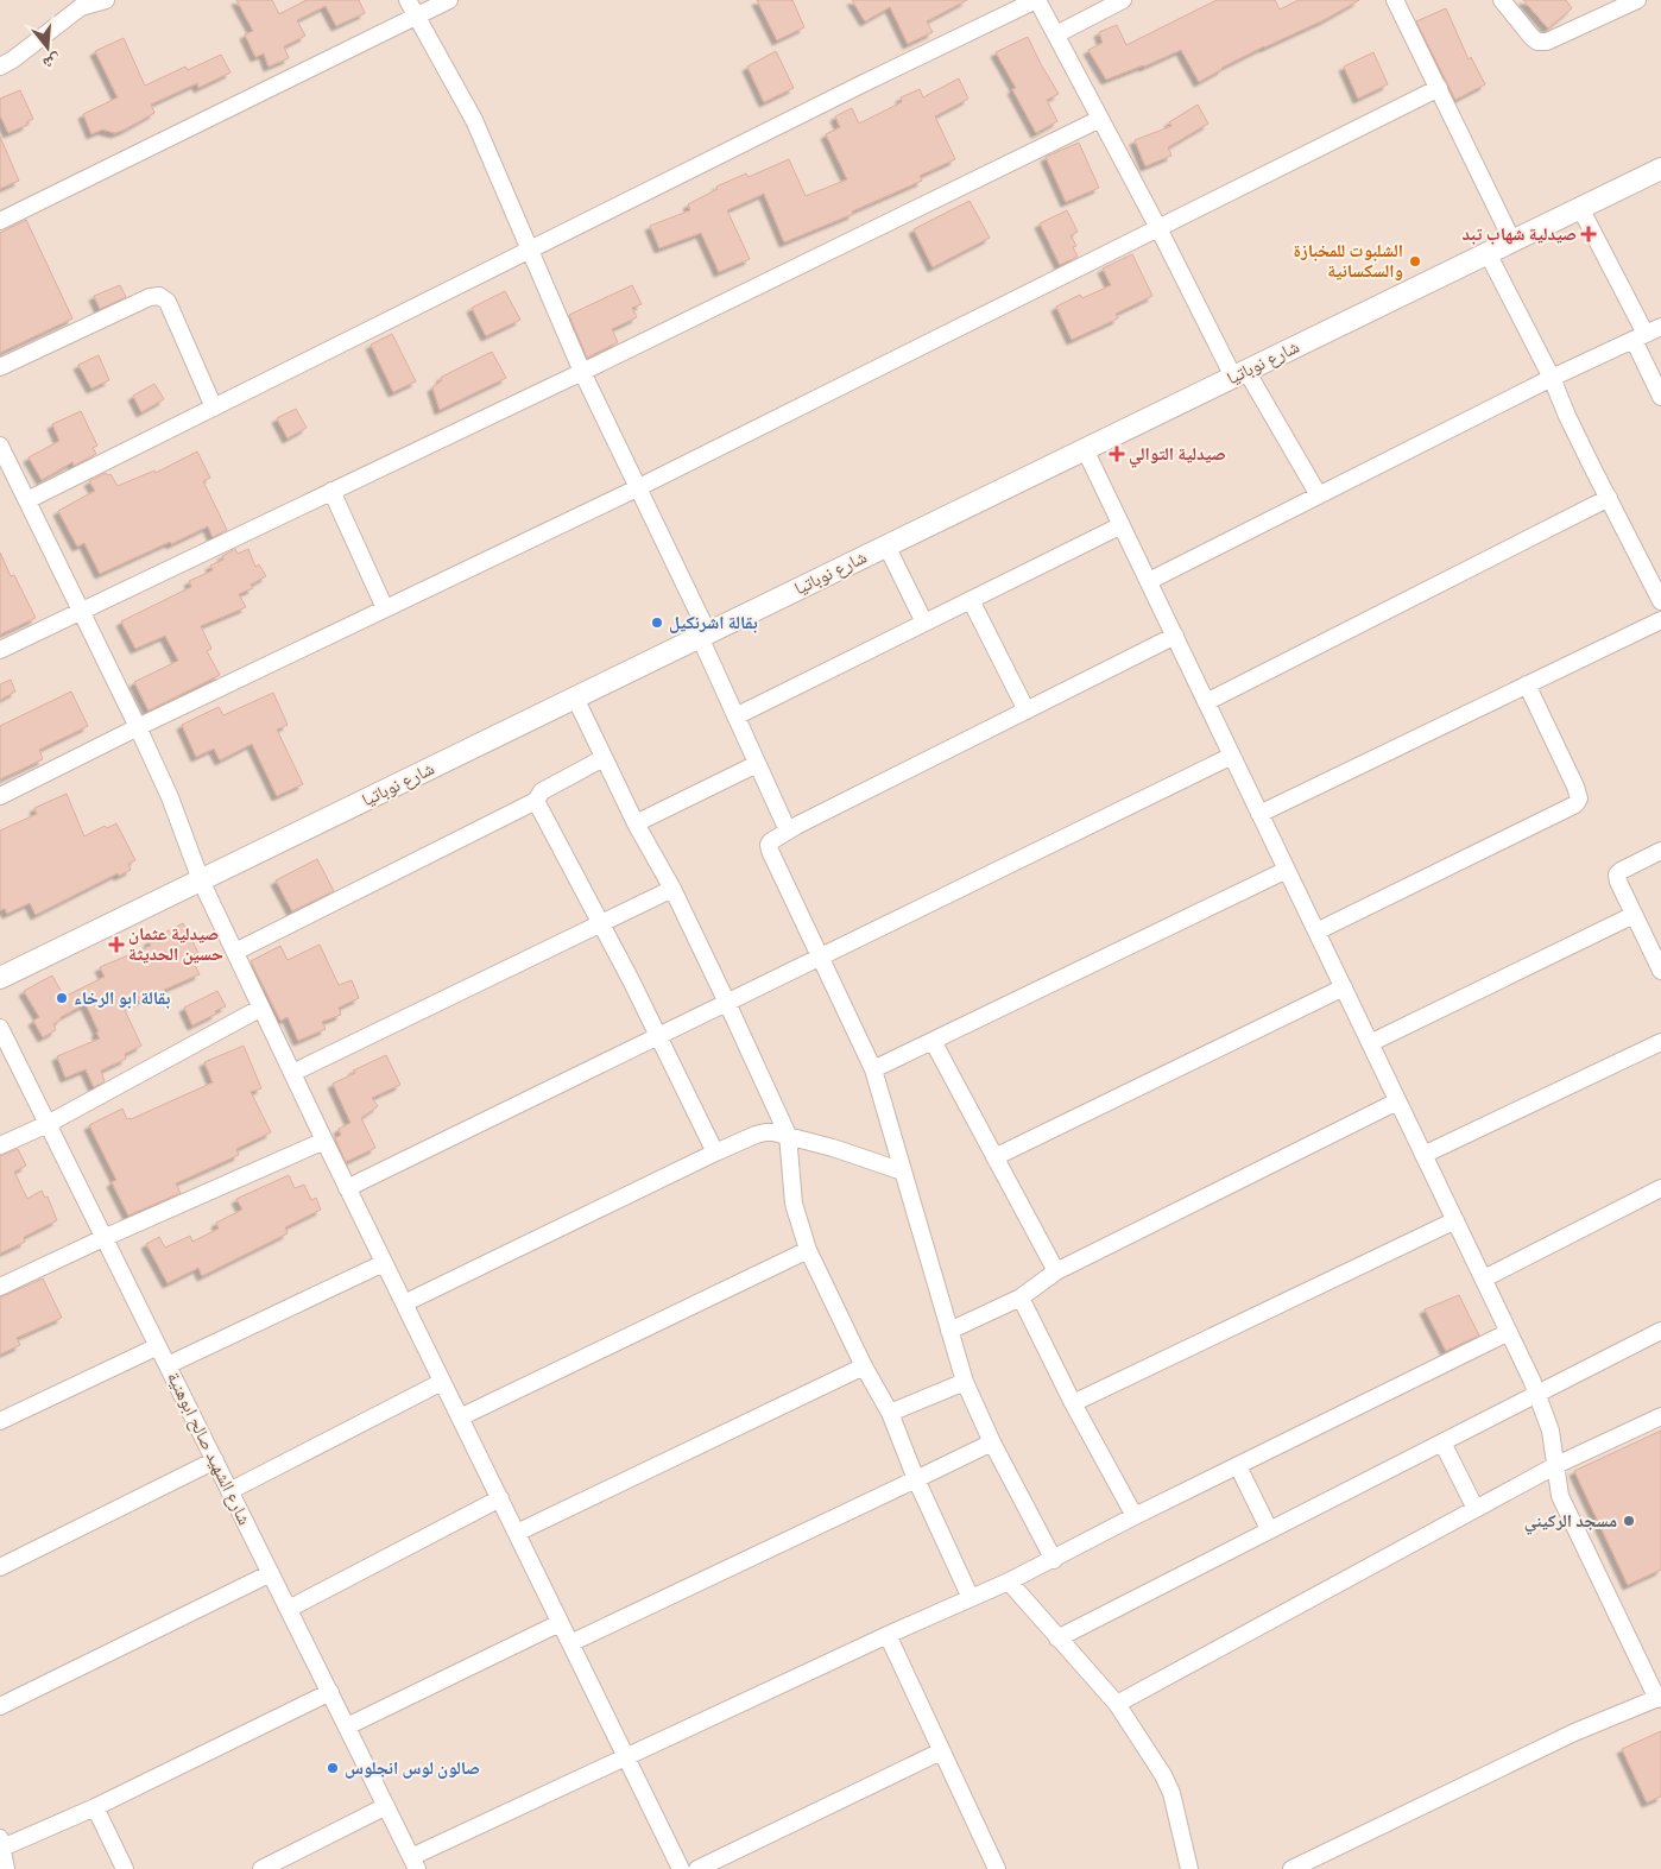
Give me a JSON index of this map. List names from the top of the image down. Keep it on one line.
{"streets":{"street":["شارع نوباتيا","شارع الشهيد صالح ابوهنية"]},"places":{"health":["صيدلية شهاب تبد","صيدلية التوالي","صيدلية عثمان حسين الحديثة"],"other":["الشلبوت للمخبازة والسكسانية","بقالة اشرنكيل","بقالة ابو الرخاء","مسجد الركيني","صالون لوس انجلوس"]},"north":"bottom"}
